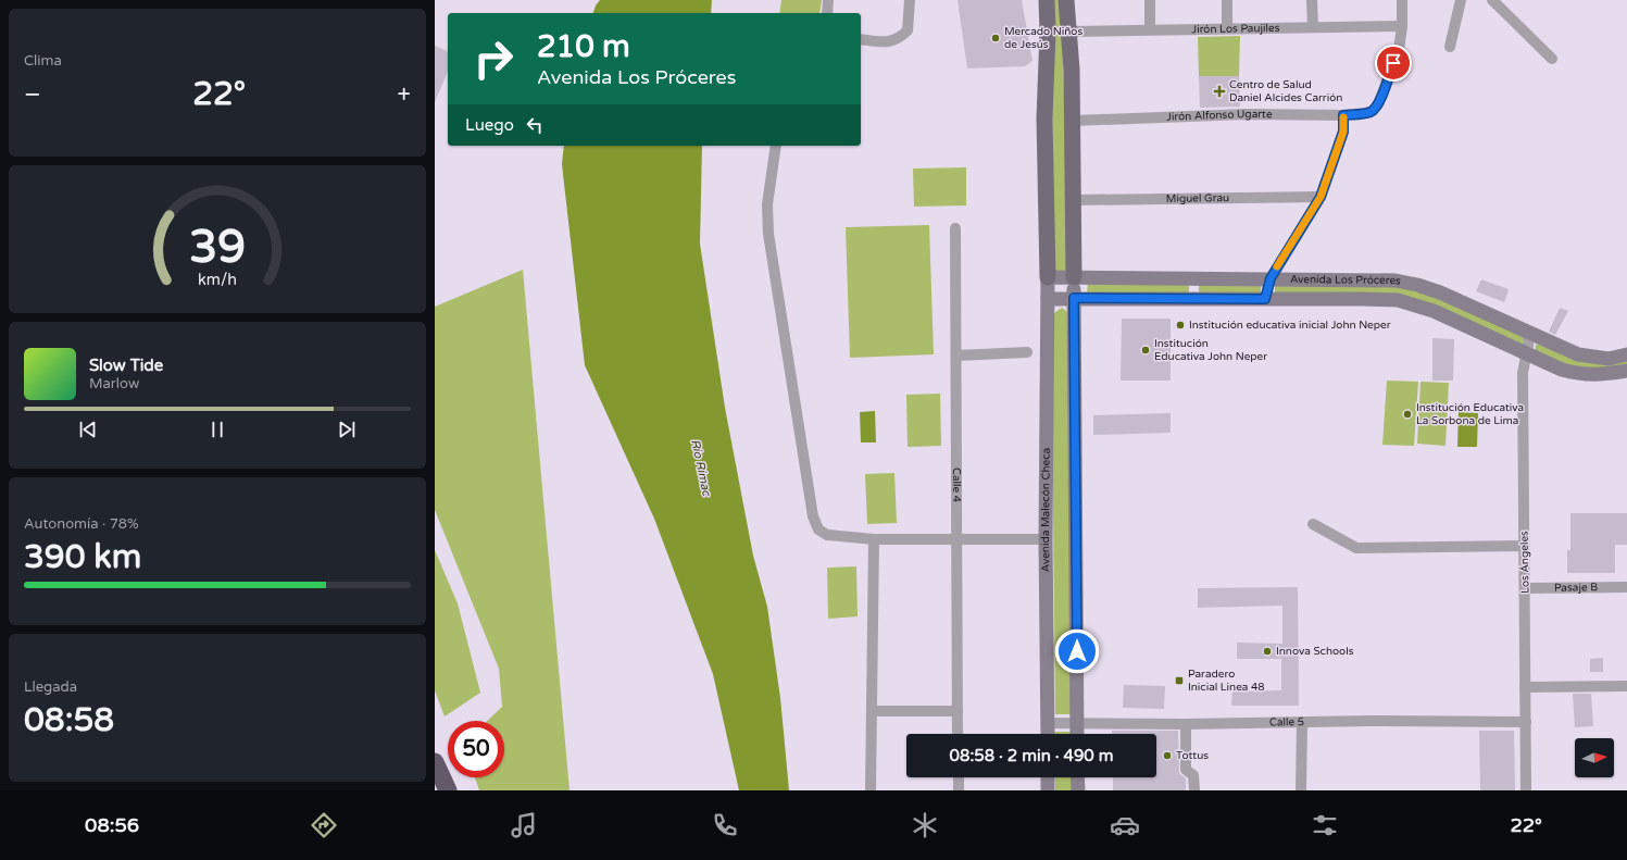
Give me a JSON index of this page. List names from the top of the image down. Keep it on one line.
{"streets":{"main road":["Avenida Los Próceres","Avenida Malecón Checa"],"street":["Jirón Los Paujiles","Jirón Alfonso Ugarte","Miguel Grau","Calle 4","Los Ángeles","Pasaje B","Calle 5"]},"crossings":[["Jirón Los Paujiles","Jirón Alfonso Ugarte"],["Avenida Los Próceres","Avenida Malecón Checa"],["Avenida Los Próceres","Los Ángeles"],["Avenida Malecón Checa","Calle 5"],["Los Ángeles","Pasaje B"],["Los Ángeles","Calle 5"]],"water":["Río Rímac"],"places":{"other":["Mercado Niños de Jesús","Institución educativa inicial John Neper","Institución Educativa John Neper","Institución Educativa La Sorbona de Lima","Innova Schools","Tottus"],"health":["Centro de Salud Daniel Alcides Carrión"],"transit":["Paradero Inicial Linea 48"]},"north":"right","page":{"tile":["Clima",["Autonomía · 78%","390 km"],["Llegada","08:58"]],"turn":["210 m","Avenida Los Próceres"],"heat":["−","22°","+"],"then":"Luego","song":["Slow Tide","Marlow"],"limit":"50","trip":"08:58 · 2 min · 490 m","tabs":["08:56","22°"],"gauge":["39","km/h"]}}
